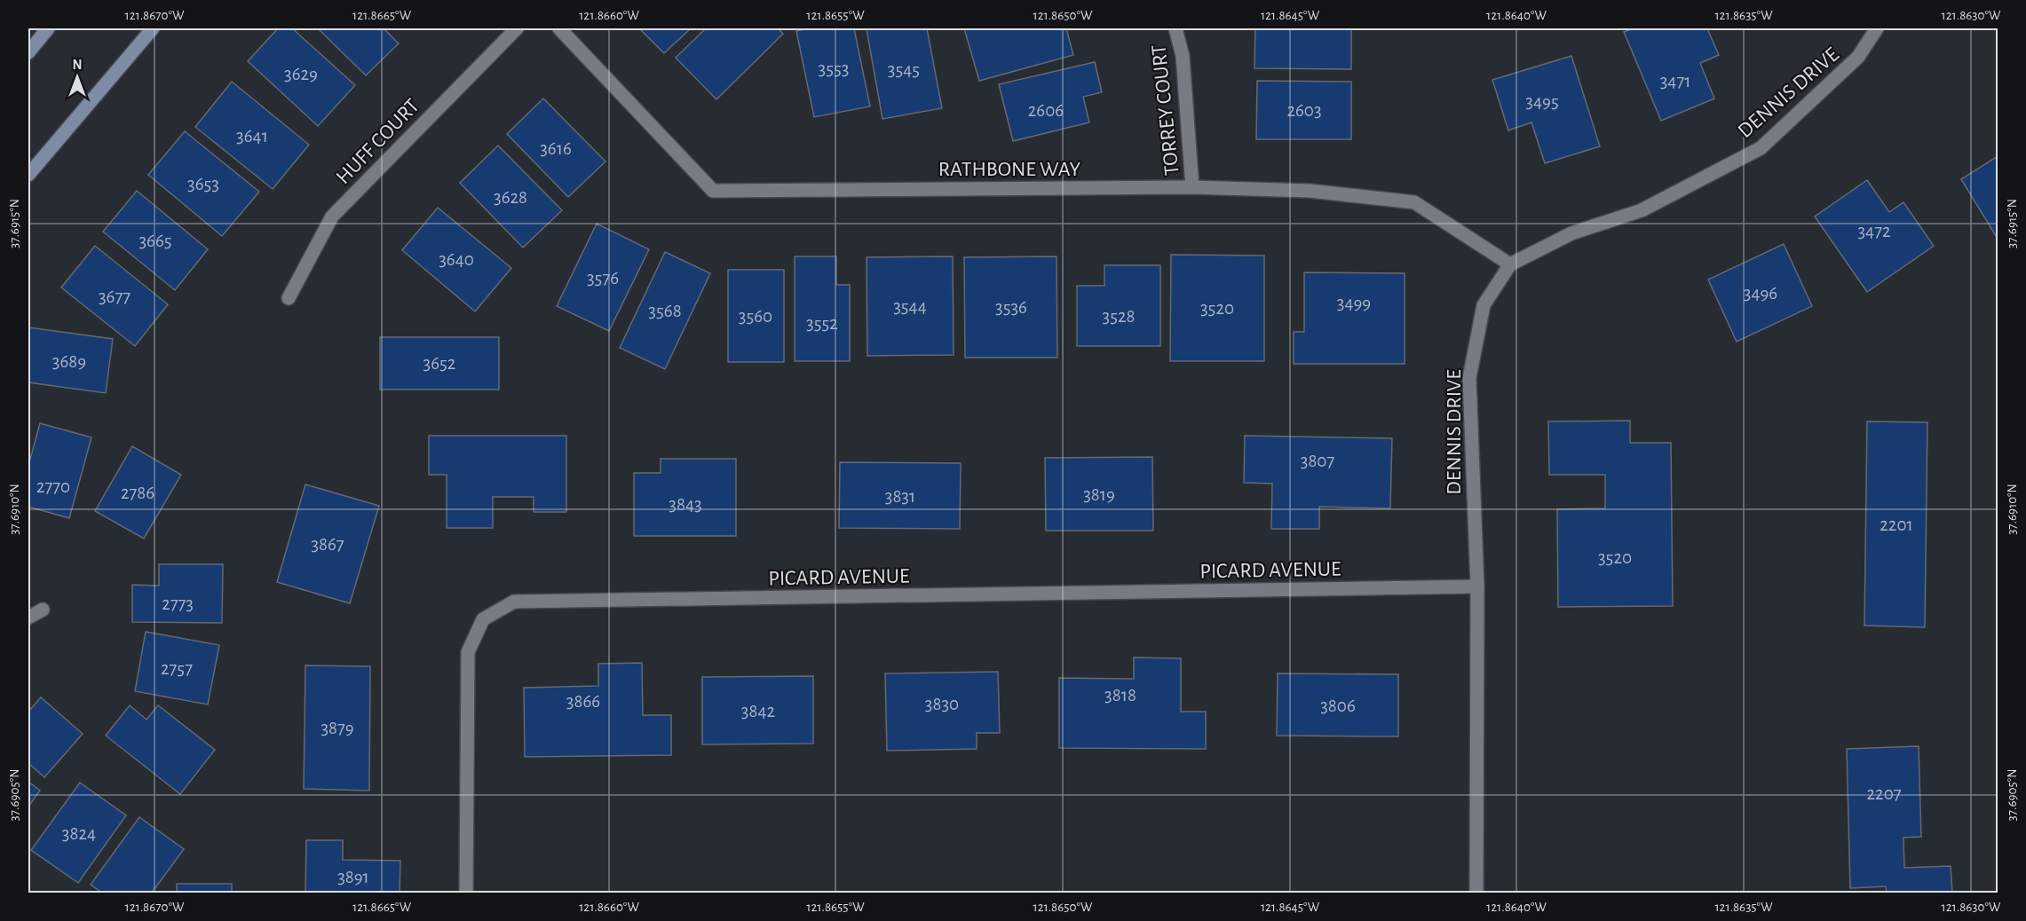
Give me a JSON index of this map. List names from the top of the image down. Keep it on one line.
{"streets":{"street":["DENNIS DRIVE","TORREY COURT","HUFF COURT","RATHBONE WAY","PICARD AVENUE"]},"crossings":[["DENNIS DRIVE","RATHBONE WAY"],["DENNIS DRIVE","PICARD AVENUE"],["TORREY COURT","RATHBONE WAY"]],"house_numbers":["3553","3545","3629","3471","3495","2606","2603","3641","3616","3653","3628","3472","3665","3640","3576","3496","3677","3499","3544","3536","3520","3568","3560","3528","3552","3689","3652","3807","2770","2786","3819","3831","3843","2201","3867","3520","2773","2757","3818","3866","3830","3806","3842","3879","2207","3824","3891"],"north":"top","coordinates":["121.8670°W","121.8665°W","121.8660°W","121.8655°W","121.8650°W","121.8645°W","121.8640°W","121.8635°W","121.8630°W","37.6915°N","37.6910°N","37.6905°N"]}
